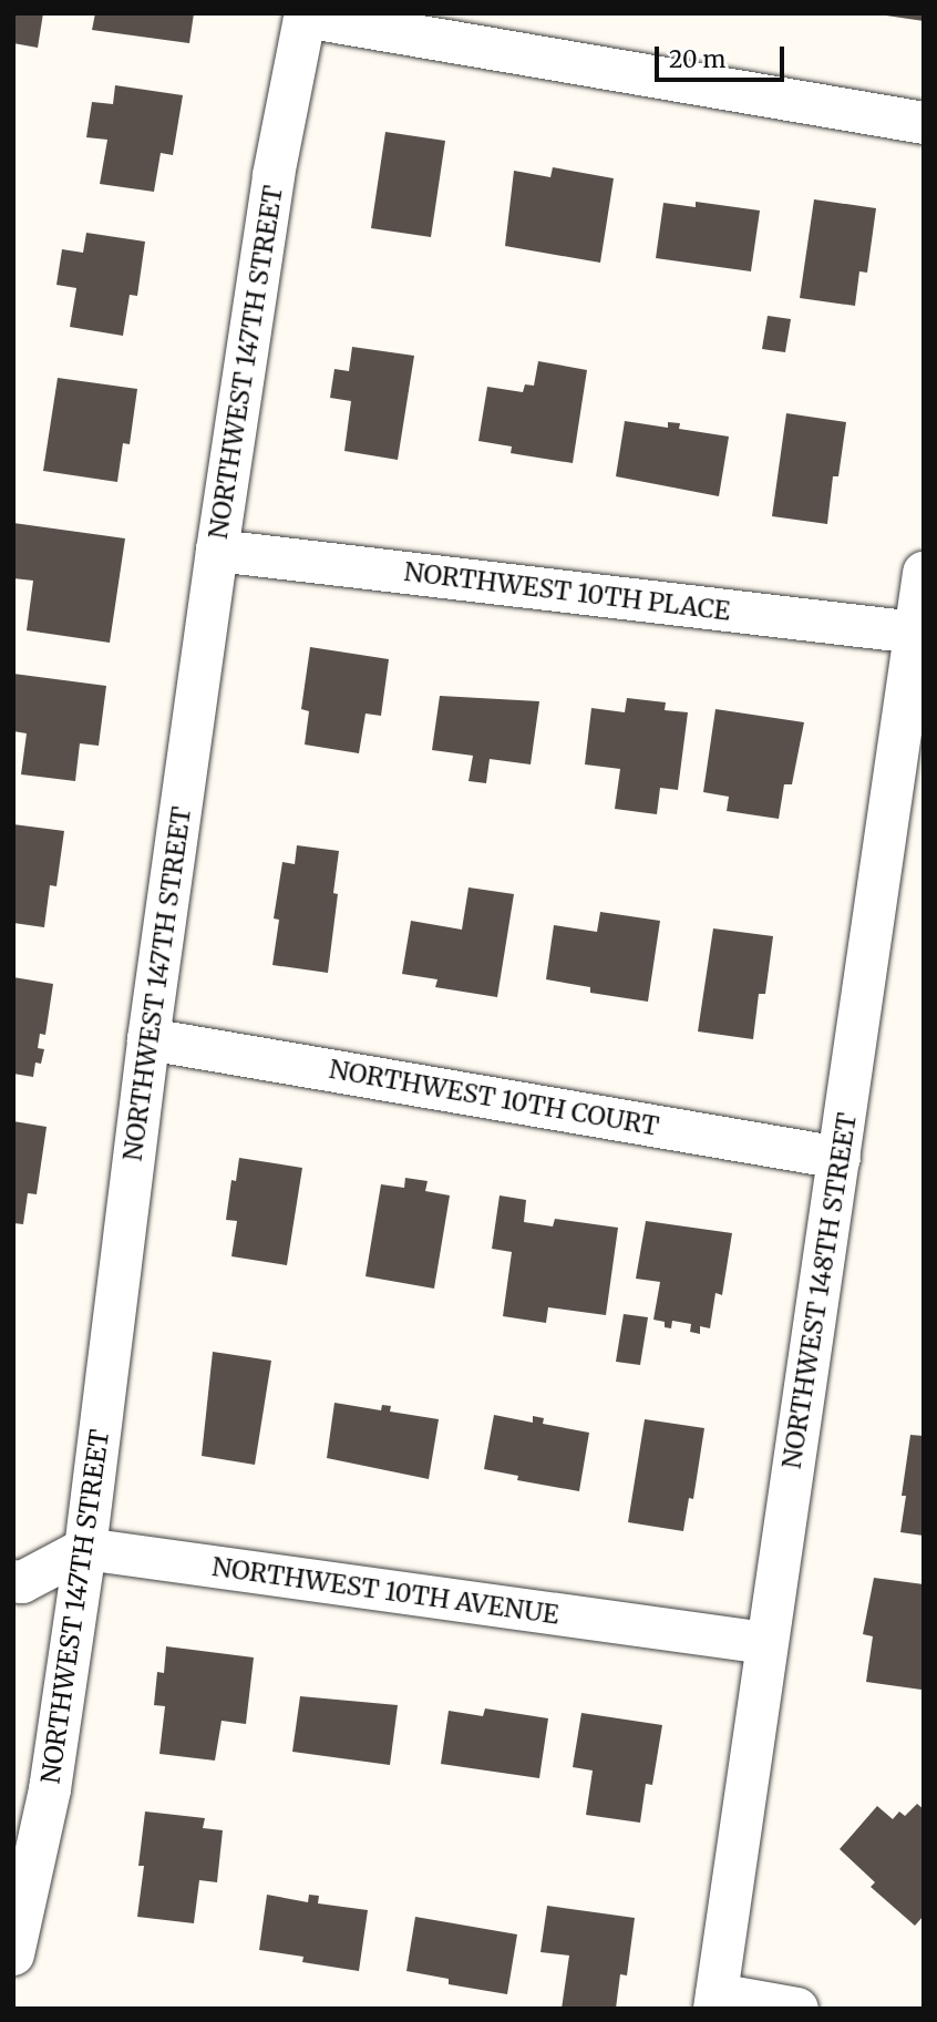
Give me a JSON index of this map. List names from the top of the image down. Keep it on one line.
{"streets":{"street":["NORTHWEST 147TH STREET","NORTHWEST 10TH PLACE","NORTHWEST 10TH COURT","NORTHWEST 148TH STREET","NORTHWEST 10TH AVENUE"]},"crossings":[["NORTHWEST 147TH STREET","NORTHWEST 10TH PLACE"],["NORTHWEST 147TH STREET","NORTHWEST 10TH COURT"],["NORTHWEST 147TH STREET","NORTHWEST 10TH AVENUE"],["NORTHWEST 10TH PLACE","NORTHWEST 148TH STREET"],["NORTHWEST 10TH COURT","NORTHWEST 148TH STREET"],["NORTHWEST 148TH STREET","NORTHWEST 10TH AVENUE"]],"scale_bar":"20 m"}
